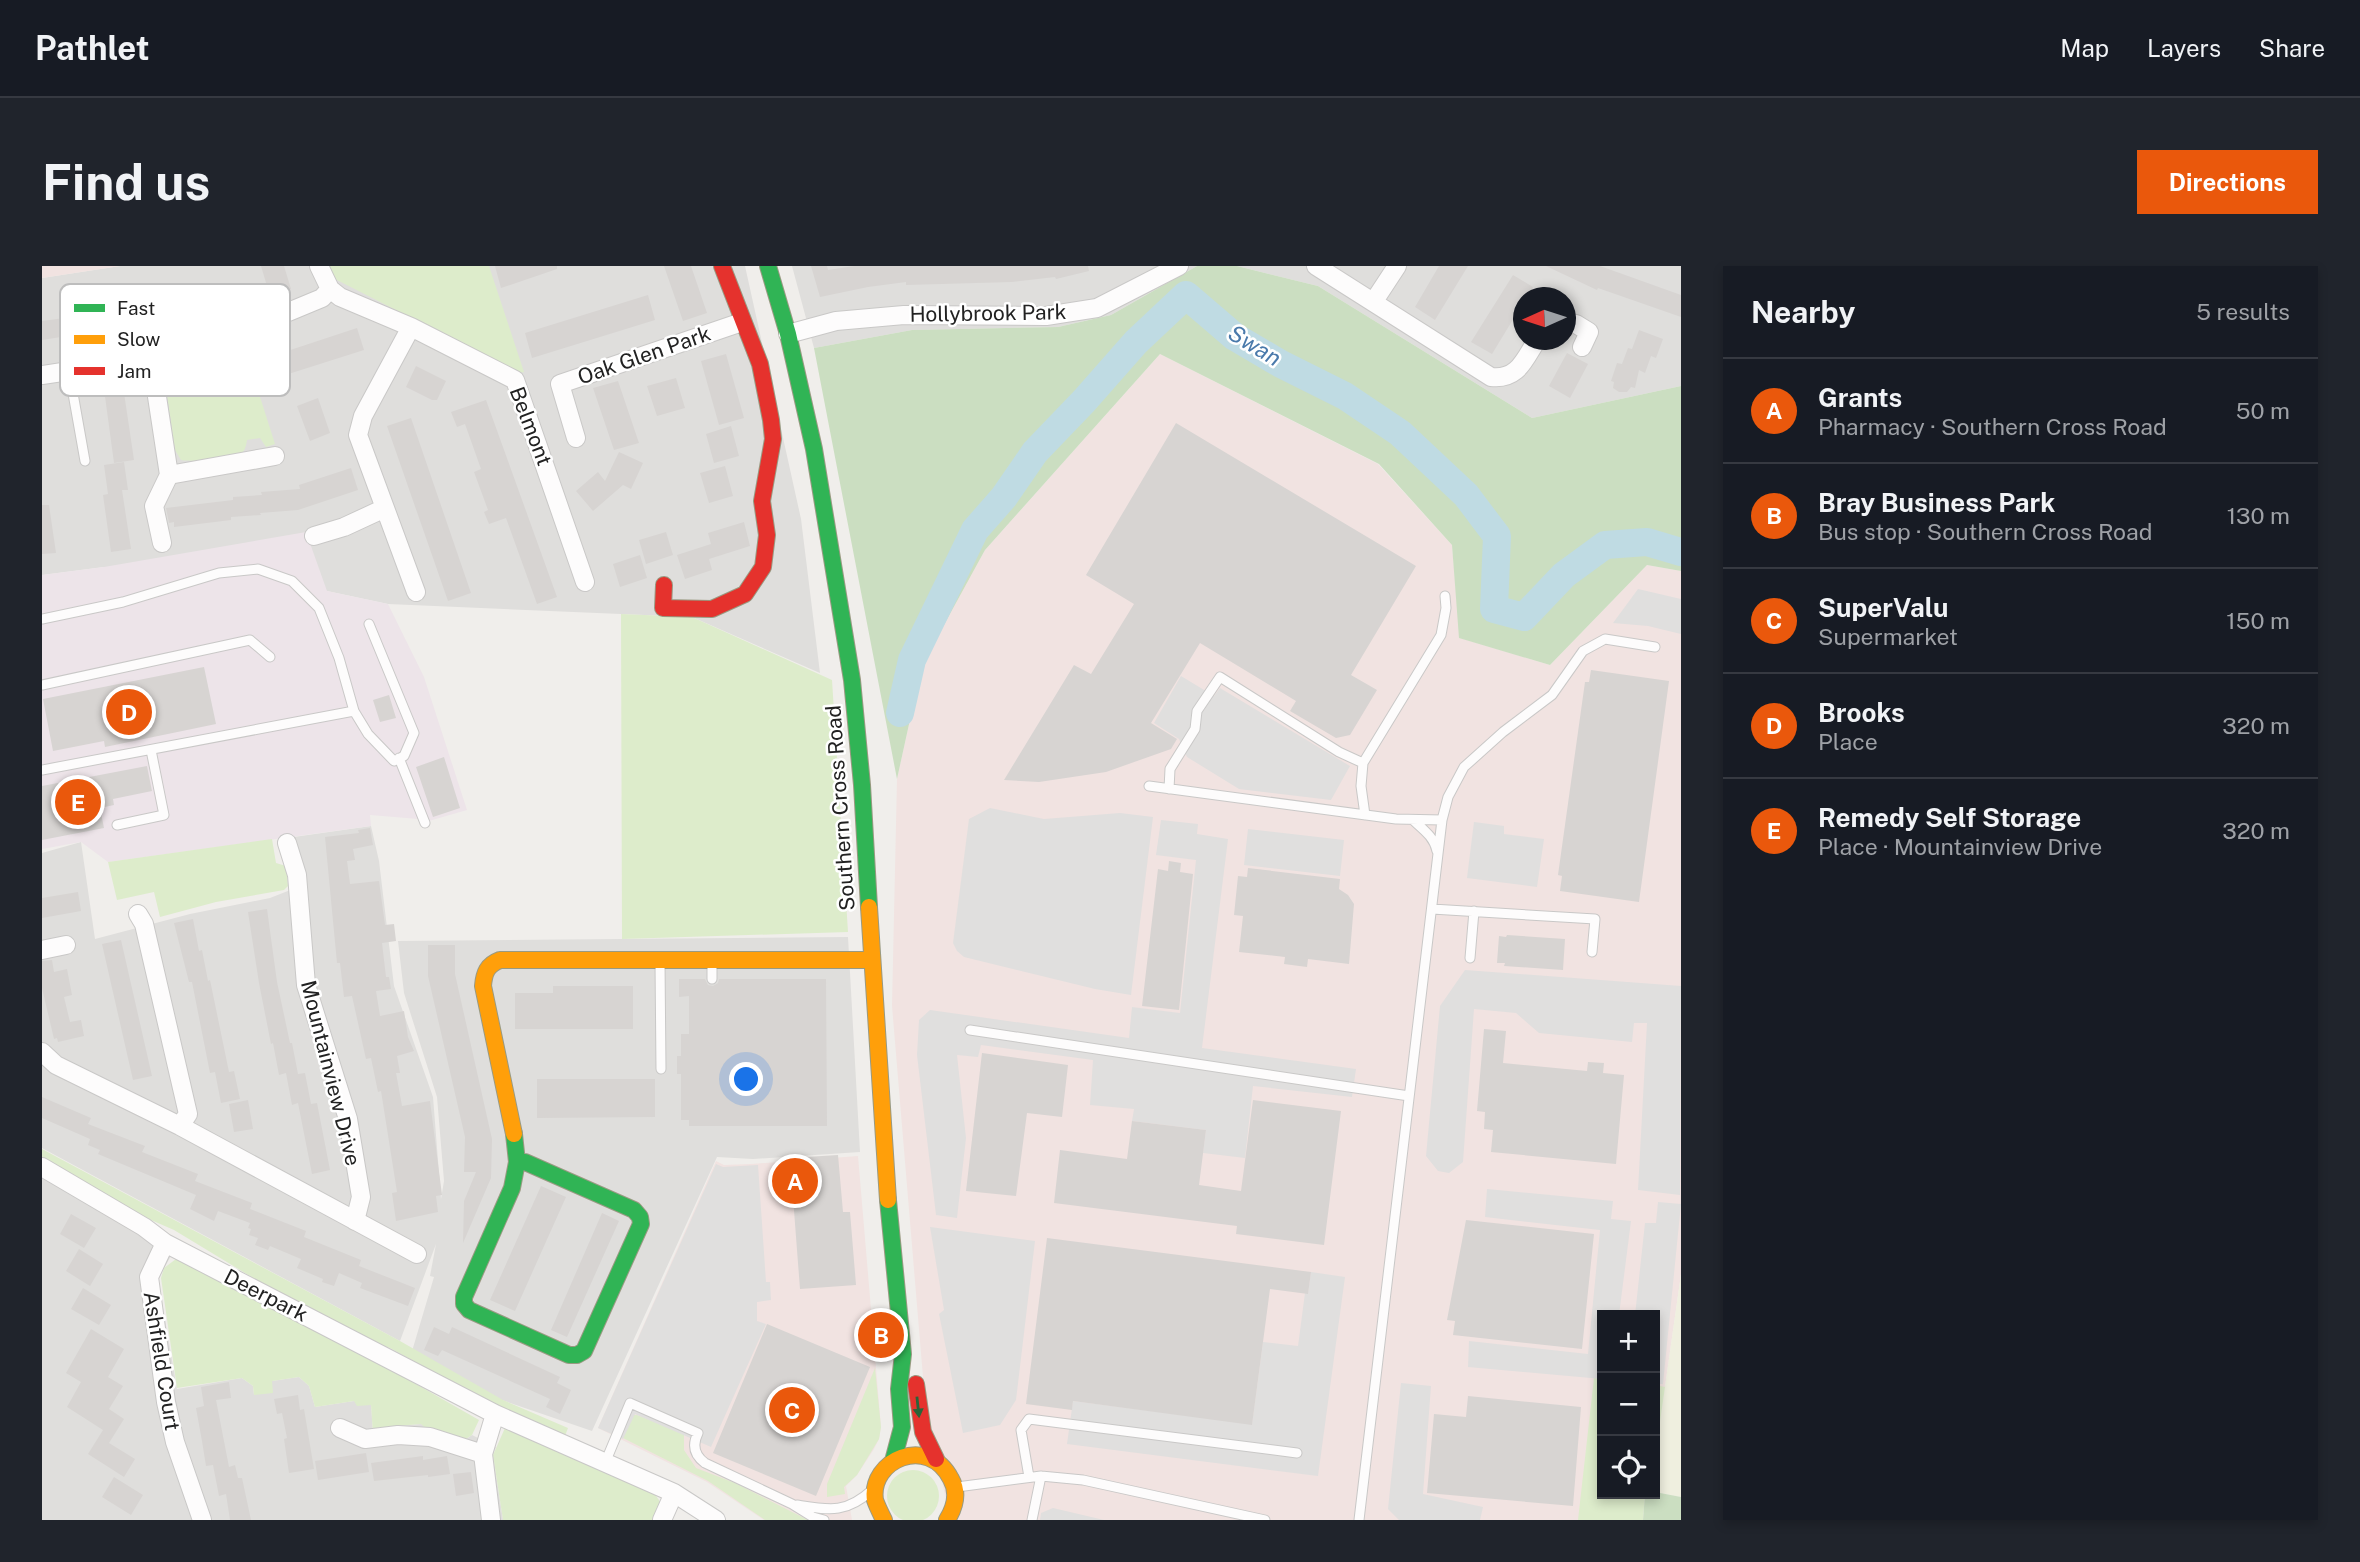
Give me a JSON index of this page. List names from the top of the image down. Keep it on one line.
{"streets":{"street":["Hollybrook Park","Oak Glen Park","Belmont","Southern Cross Road","Mountainview Drive","Deerpark","Ashfield Court"]},"crossings":[["Hollybrook Park","Southern Cross Road"],["Deerpark","Ashfield Court"]],"water":["Swan"],"legend":["Fast","Slow","Jam"],"north":"left","page":{"header":"Pathlet","nav":["Map","Layers","Share"],"buttons":"Directions","title":"Find us","heading":["Nearby","5 results"],"list":[{"mark":"A","name":"Grants","note":"Pharmacy · Southern Cross Road","value":"50 m"},{"mark":"B","name":"Bray Business Park","note":"Bus stop · Southern Cross Road","value":"130 m"},{"mark":"C","name":"SuperValu","note":"Supermarket","value":"150 m"},{"mark":"D","name":"Brooks","note":"Place","value":"320 m"},{"mark":"E","name":"Remedy Self Storage","note":"Place · Mountainview Drive","value":"320 m"}],"pins":["D","E","A","B","C"],"map_buttons":["+","−"]}}
